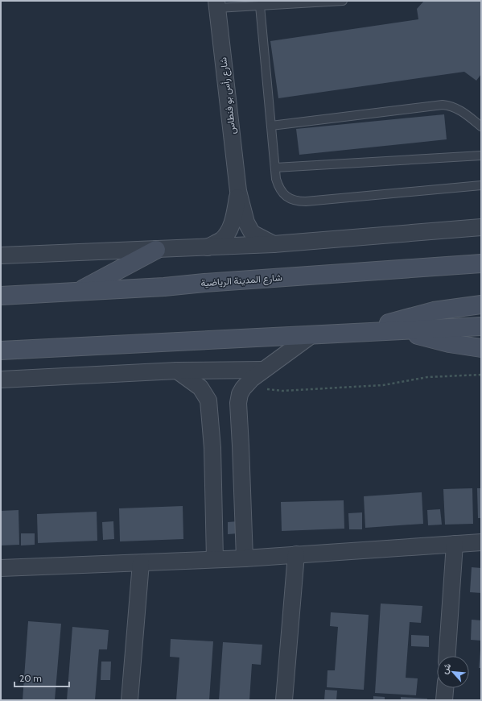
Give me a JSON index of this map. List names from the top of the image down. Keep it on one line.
{"streets":{"main road":["شارع المدينة الرياضية"],"street":["شارع رأس بو فنطاس"]},"scale_bar":"20 m","north":"top left"}
